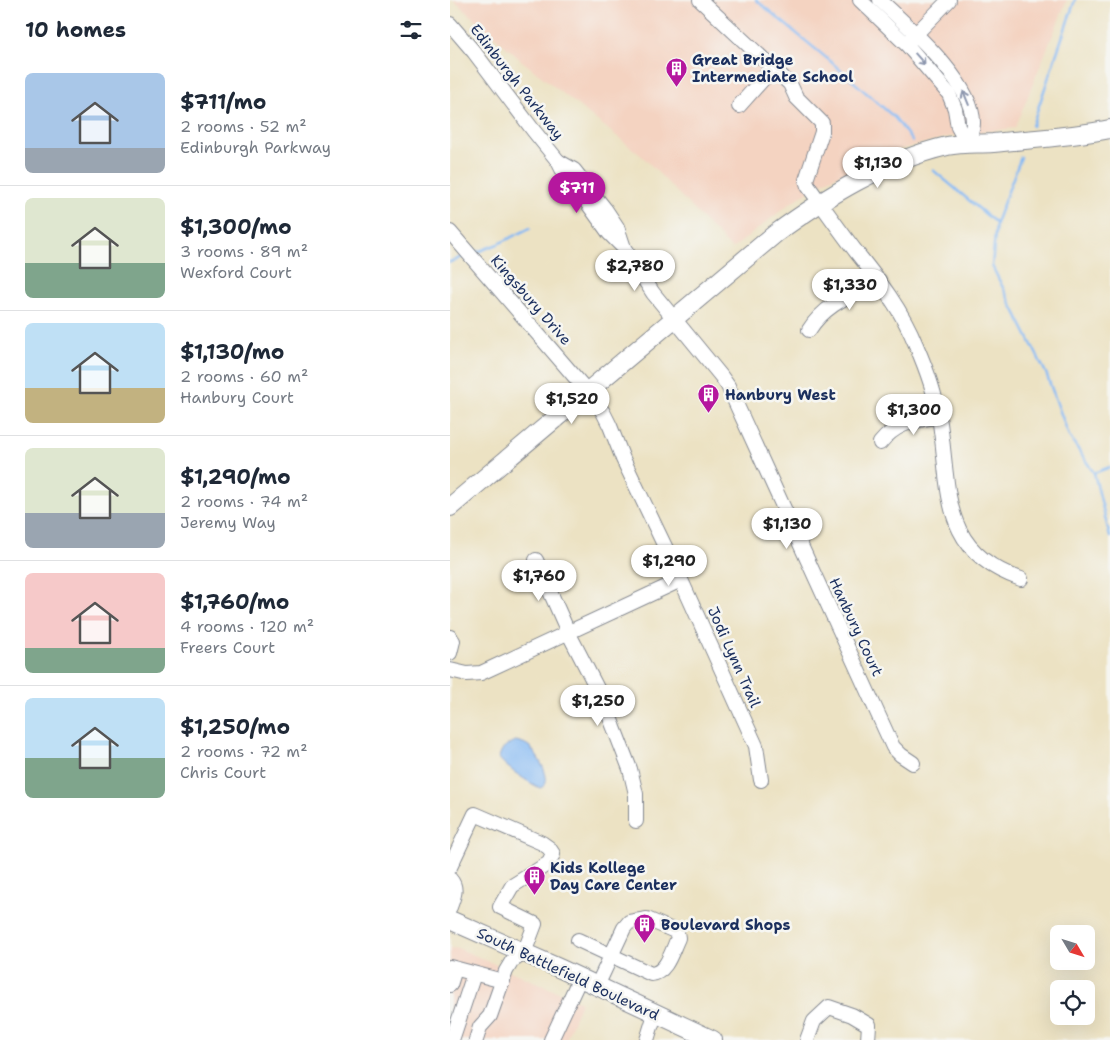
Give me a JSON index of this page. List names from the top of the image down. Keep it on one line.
{"streets":{"main road":["South Battlefield Boulevard"],"street":["Edinburgh Parkway","Kingsbury Drive","Hanbury Court","Jodi Lynn Trail"]},"crossings":[["Edinburgh Parkway","Hanbury Court"],["Kingsbury Drive","Jodi Lynn Trail"]],"places":{"building":["Great Bridge Intermediate School","Hanbury West","Kids Kollege Day Care Center","Boulevard Shops"]},"north":"bottom right","page":{"heading":"10 homes","list":[{"name":"$711/mo","note":"2 rooms · 52 m² · Edinburgh Parkway"},{"name":"$1,300/mo","note":"3 rooms · 89 m² · Wexford Court"},{"name":"$1,130/mo","note":"2 rooms · 60 m² · Hanbury Court"},{"name":"$1,290/mo","note":"2 rooms · 74 m² · Jeremy Way"},{"name":"$1,760/mo","note":"4 rooms · 120 m² · Freers Court"},{"name":"$1,250/mo","note":"2 rooms · 72 m² · Chris Court"}],"price":["$1,130","$711","$2,780","$1,330","$1,520","$1,300","$1,130","$1,290","$1,760","$1,250"]}}
